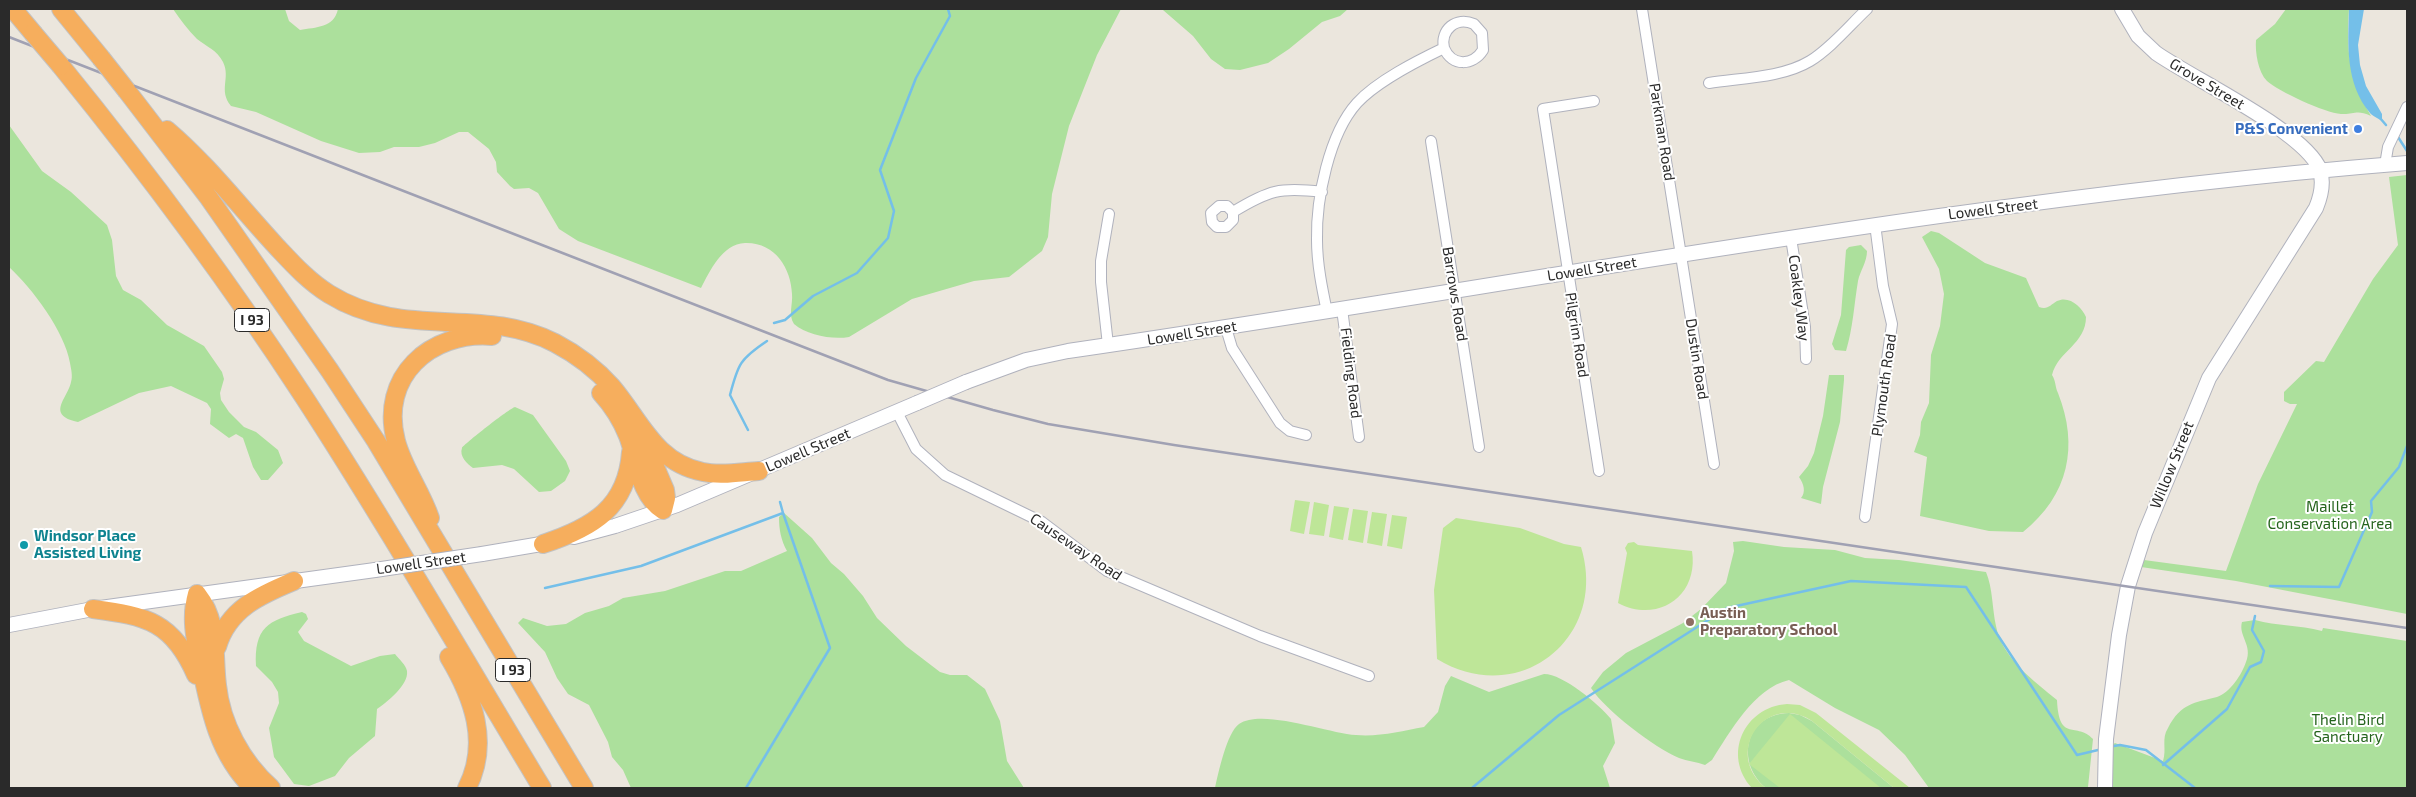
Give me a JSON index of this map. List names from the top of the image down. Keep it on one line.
{"streets":{"highway":["I 93"],"main road":["Grove Street","Lowell Street","Willow Street"],"street":["Parkman Road","Barrows Road","Coakley Way","Pilgrim Road","Dustin Road","Fielding Road","Plymouth Road","Causeway Road"]},"crossings":[["Grove Street","Lowell Street"],["Grove Street","Willow Street"],["Parkman Road","Lowell Street"],["Parkman Road","Dustin Road"],["Lowell Street","Barrows Road"],["Lowell Street","Coakley Way"],["Lowell Street","Pilgrim Road"],["Lowell Street","Dustin Road"],["Lowell Street","Fielding Road"],["Lowell Street","Plymouth Road"],["Lowell Street","Willow Street"],["Lowell Street","Causeway Road"]],"parks":["Maillet Conservation Area","Thelin Bird Sanctuary"],"places":["P&S Convenient","Windsor Place Assisted Living","Austin Preparatory School"]}
